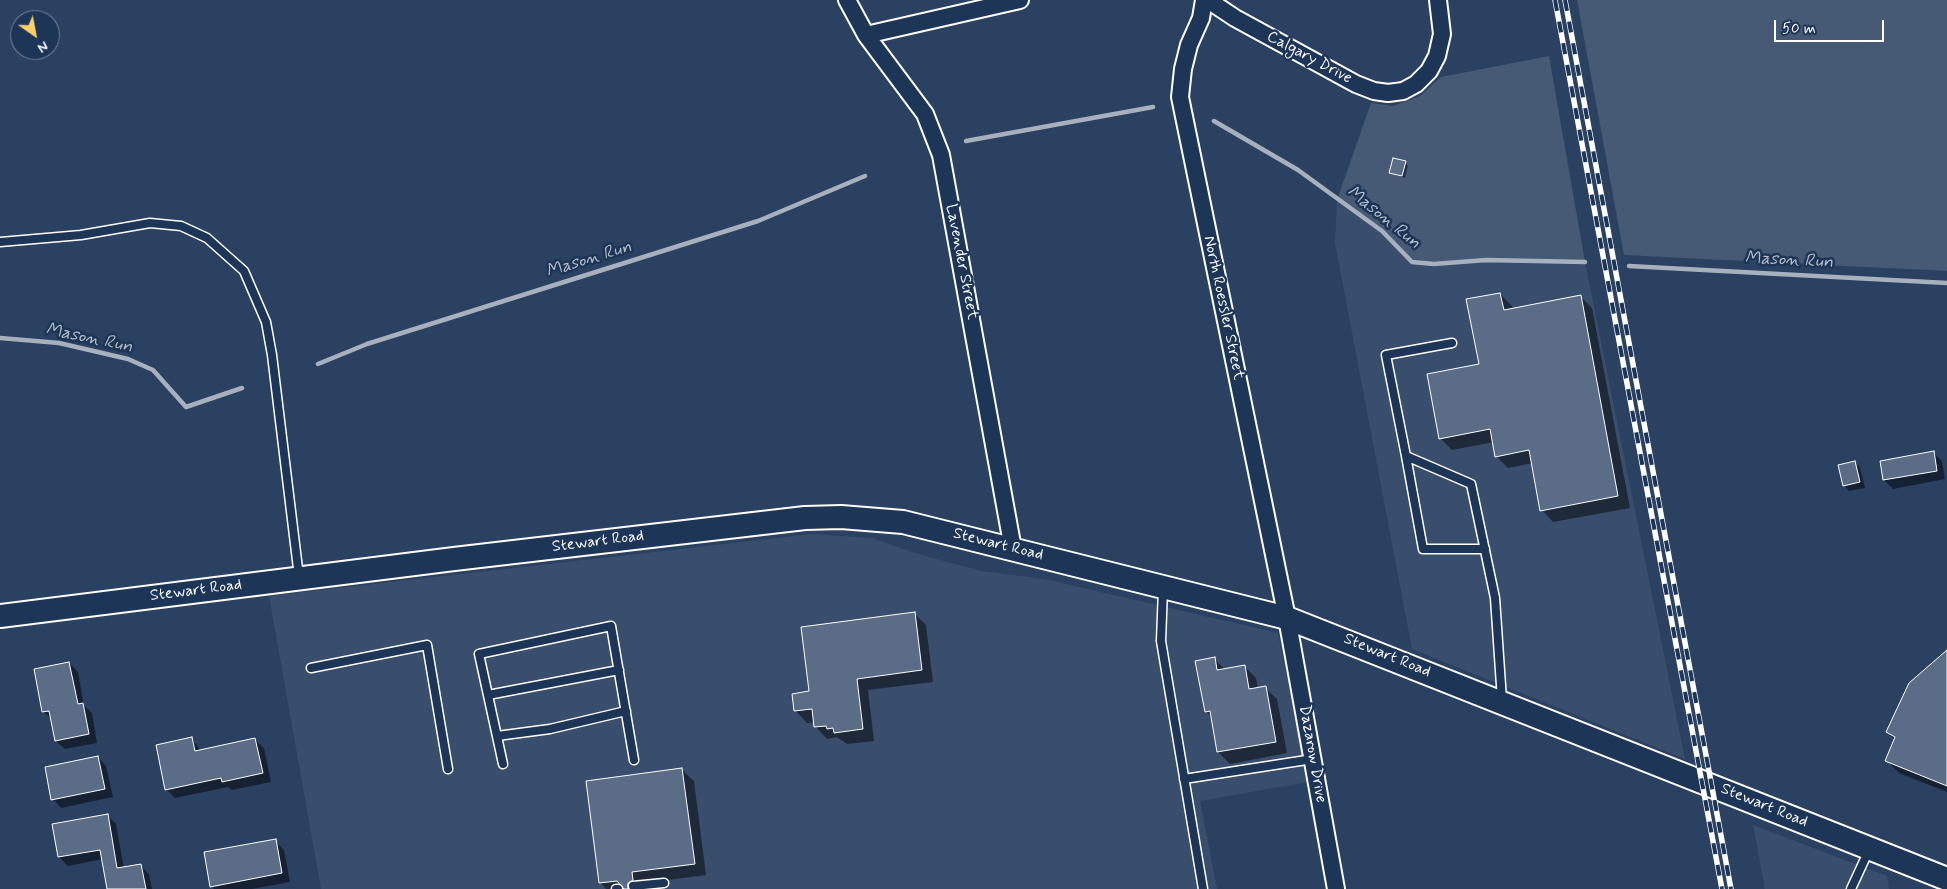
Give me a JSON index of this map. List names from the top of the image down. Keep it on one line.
{"streets":{"street":["Calgary Drive","Lavender Street","North Roessler Street","Stewart Road","Dazarow Drive"]},"crossings":[["Lavender Street","Stewart Road"],["North Roessler Street","Stewart Road"],["North Roessler Street","Dazarow Drive"],["Stewart Road","Dazarow Drive"]],"water":["Mason Run"],"scale_bar":"50 m","north":"bottom right"}
